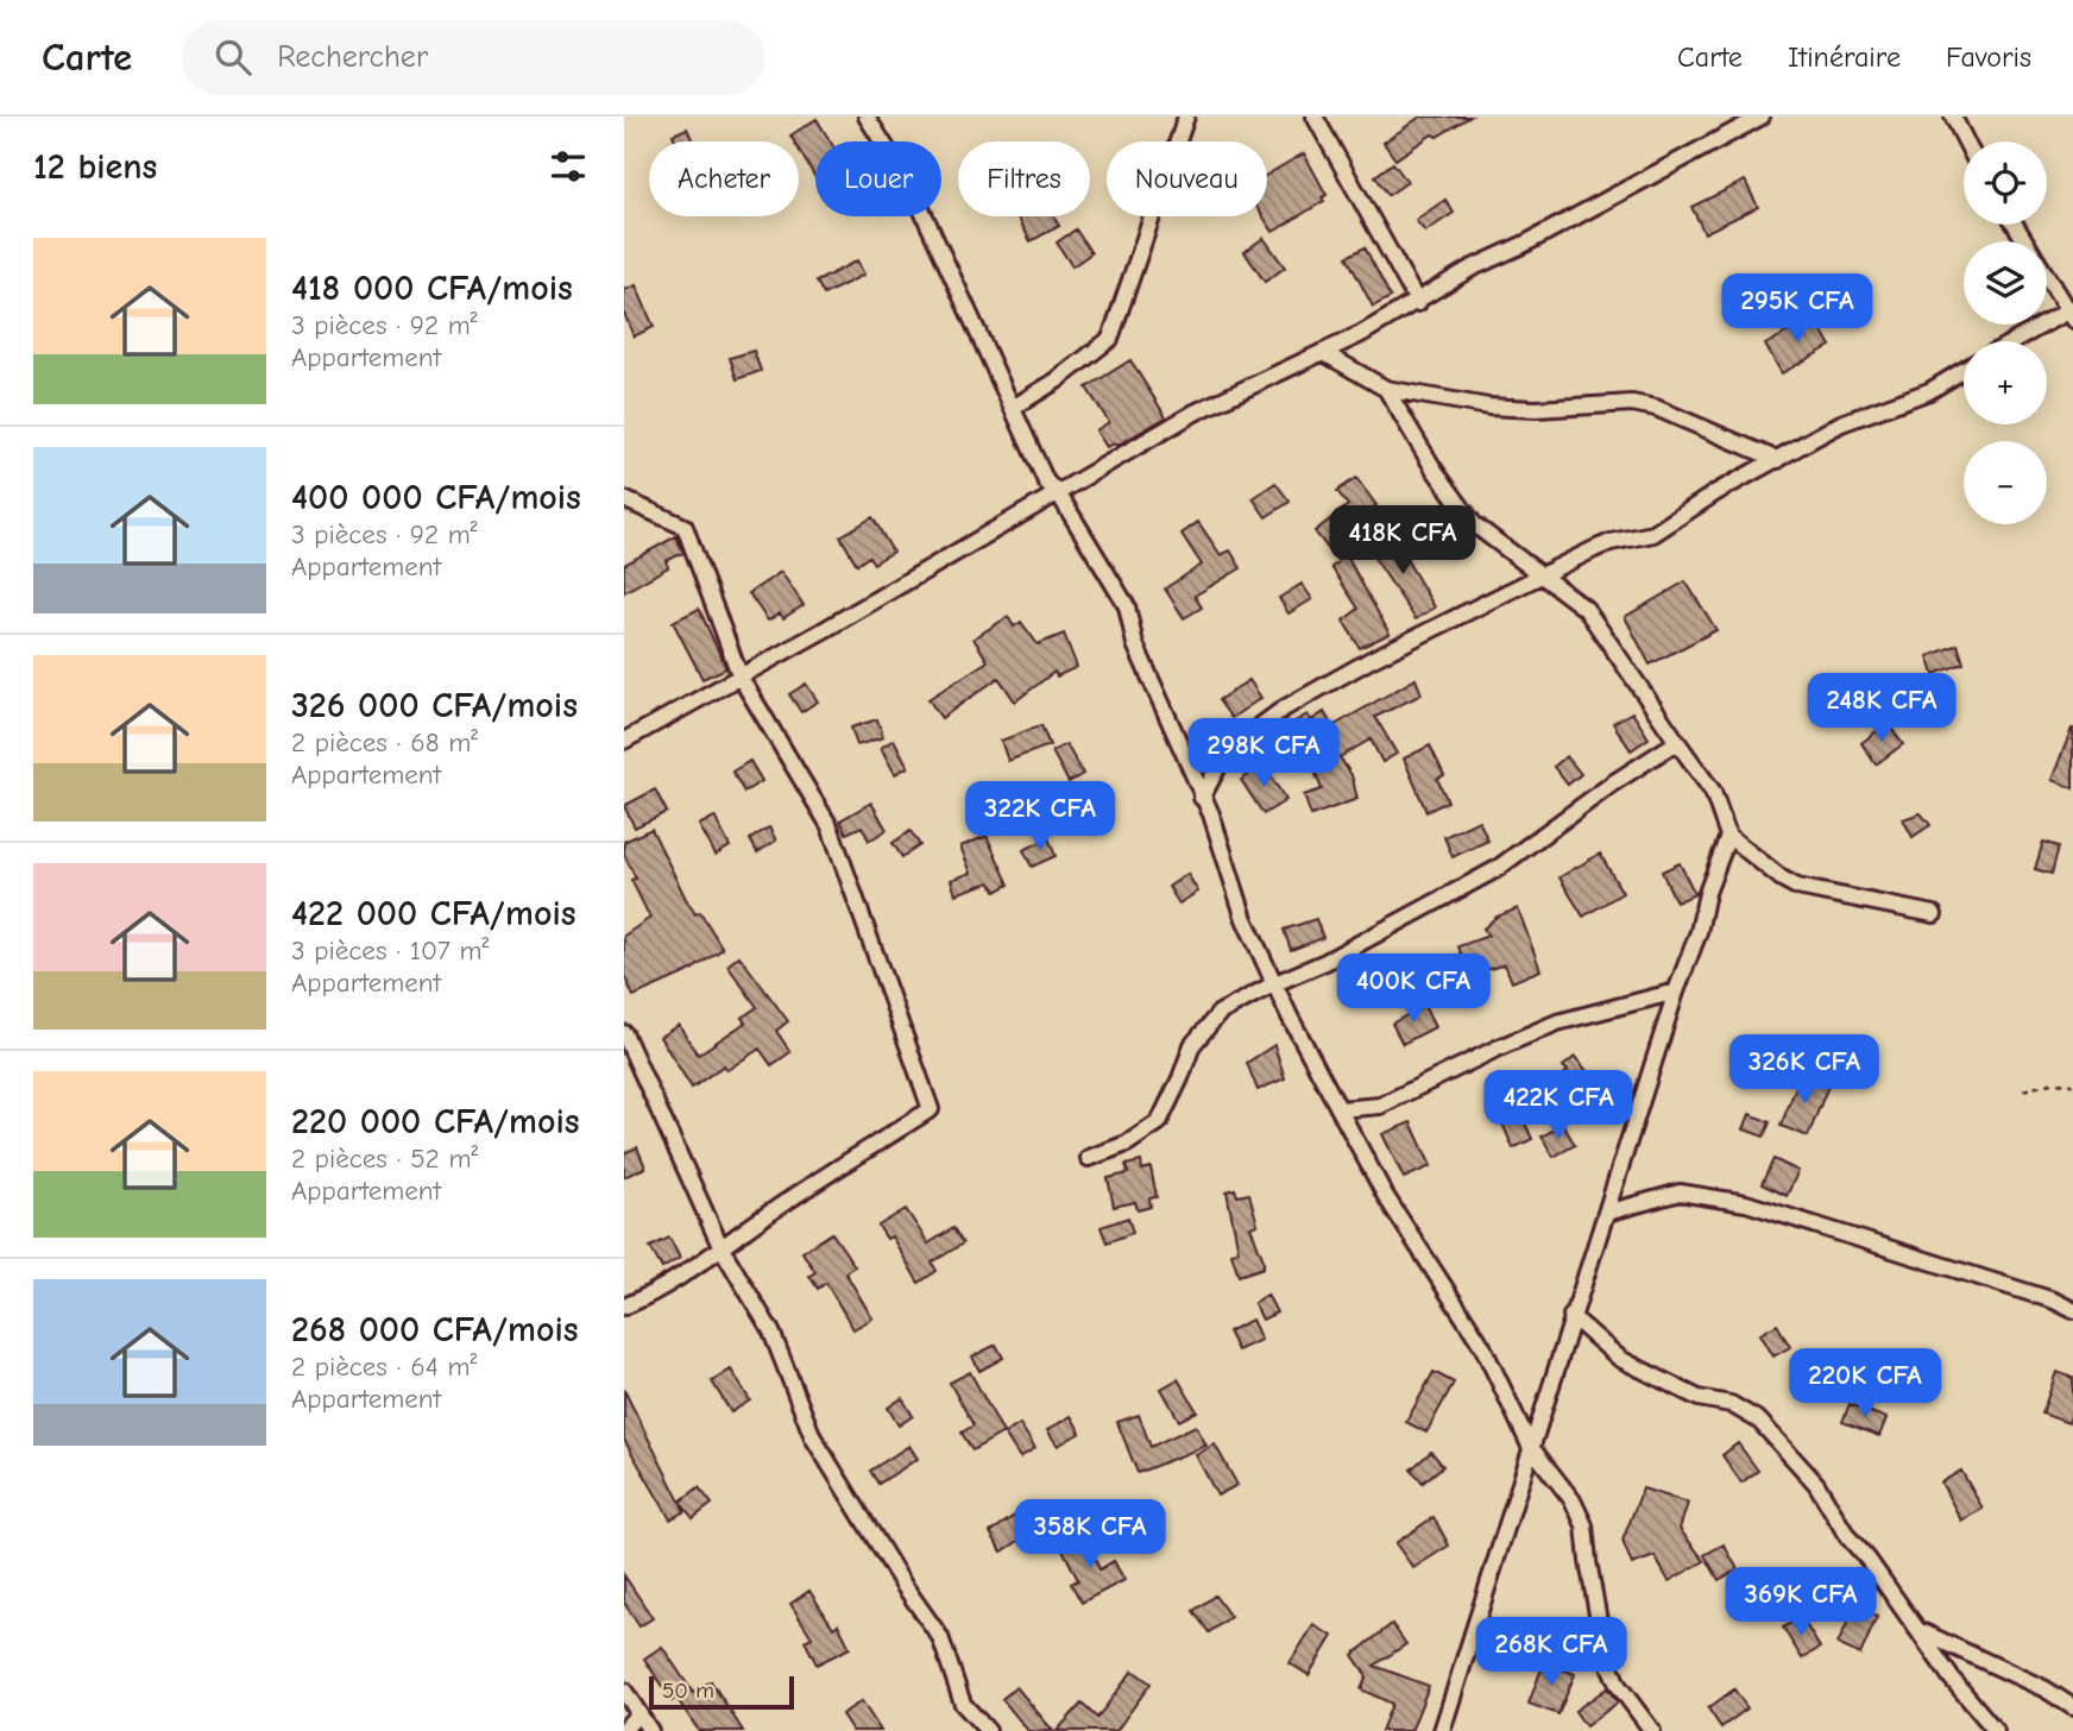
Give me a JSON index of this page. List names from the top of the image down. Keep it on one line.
{"scale_bar":"50 m","page":{"header":"Carte","search":"Rechercher","nav":["Carte","Itinéraire","Favoris"],"heading":"12 biens","map_buttons":["+","−"],"chip":["Acheter","Louer","Filtres","Nouveau"],"list":[{"name":"418 000 CFA/mois","note":"3 pièces · 92 m² · Appartement"},{"name":"400 000 CFA/mois","note":"3 pièces · 92 m² · Appartement"},{"name":"326 000 CFA/mois","note":"2 pièces · 68 m² · Appartement"},{"name":"422 000 CFA/mois","note":"3 pièces · 107 m² · Appartement"},{"name":"220 000 CFA/mois","note":"2 pièces · 52 m² · Appartement"},{"name":"268 000 CFA/mois","note":"2 pièces · 64 m² · Appartement"}],"price":["295K CFA","418K CFA","248K CFA","298K CFA","322K CFA","400K CFA","326K CFA","422K CFA","220K CFA","358K CFA","369K CFA","268K CFA"],"scale":"50 m"}}
